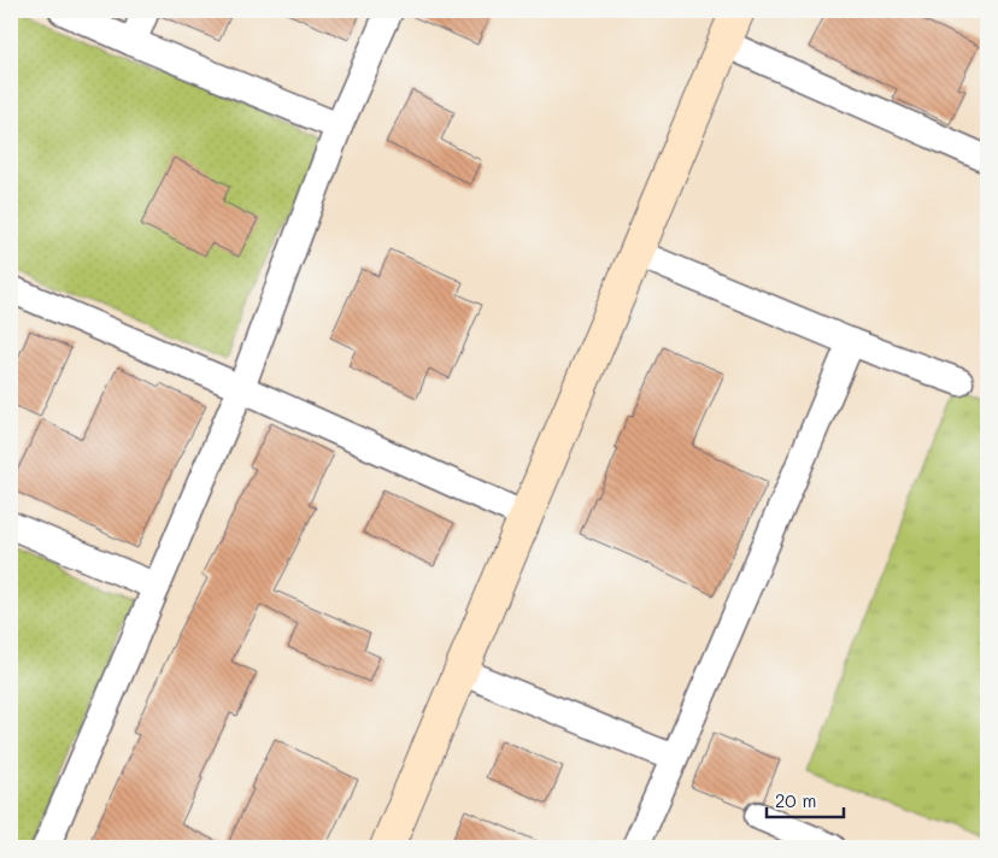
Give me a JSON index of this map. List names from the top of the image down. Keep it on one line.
{"scale_bar":"20 m"}
